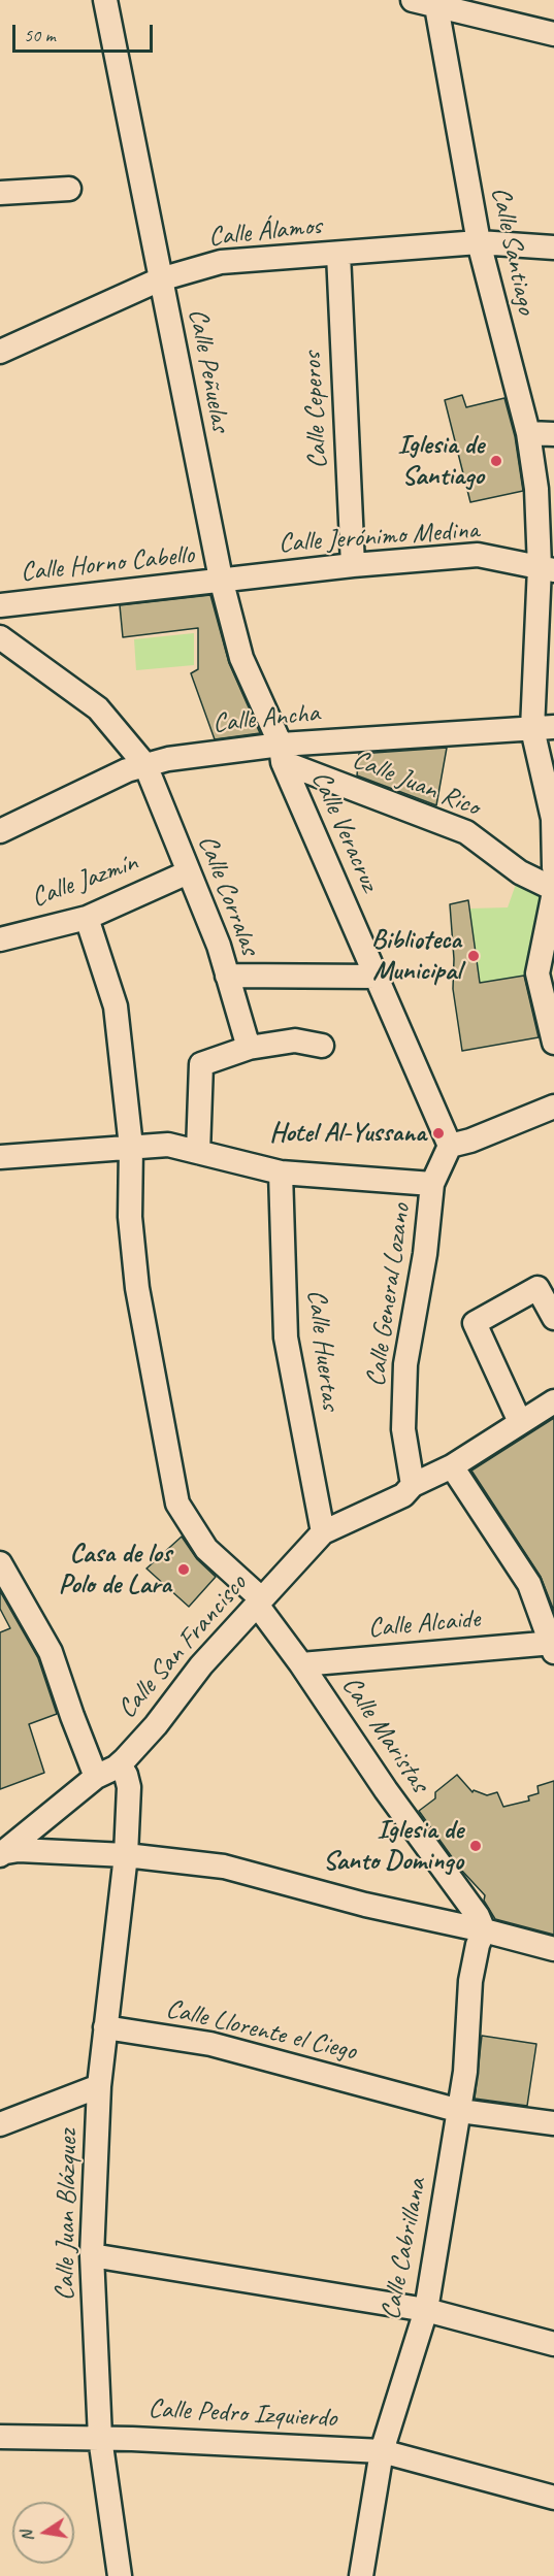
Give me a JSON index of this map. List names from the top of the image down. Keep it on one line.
{"streets":{"street":["Calle Álamos","Calle Santiago","Calle Peñuelas","Calle Ceperos","Calle Jerónimo Medina","Calle Horno Cabello","Calle Ancha","Calle Juan Rico","Calle Veracruz","Calle Jazmín","Calle Corralas","Calle General Lozano","Calle Huertas","Calle Alcaide","Calle San Francisco","Calle Maristas","Calle Llorente el Ciego","Calle Juan Blázquez","Calle Cabrillana","Calle Pedro Izquierdo"]},"crossings":[["Calle Álamos","Calle Santiago"],["Calle Álamos","Calle Peñuelas"],["Calle Álamos","Calle Ceperos"],["Calle Santiago","Calle Jerónimo Medina"],["Calle Santiago","Calle Ancha"],["Calle Peñuelas","Calle Jerónimo Medina"],["Calle Peñuelas","Calle Horno Cabello"],["Calle Peñuelas","Calle Ancha"],["Calle Peñuelas","Calle Juan Rico"],["Calle Peñuelas","Calle Veracruz"],["Calle Ceperos","Calle Jerónimo Medina"],["Calle Jerónimo Medina","Calle Horno Cabello"],["Calle Ancha","Calle Juan Rico"],["Calle Ancha","Calle Veracruz"],["Calle Ancha","Calle Corralas"],["Calle Juan Rico","Calle Veracruz"],["Calle Veracruz","Calle General Lozano"],["Calle Jazmín","Calle Corralas"],["Calle Jazmín","Calle Maristas"],["Calle General Lozano","Calle San Francisco"],["Calle Huertas","Calle San Francisco"],["Calle Alcaide","Calle Maristas"],["Calle San Francisco","Calle Maristas"],["Calle San Francisco","Calle Juan Blázquez"],["Calle Maristas","Calle Cabrillana"],["Calle Llorente el Ciego","Calle Juan Blázquez"],["Calle Llorente el Ciego","Calle Cabrillana"],["Calle Juan Blázquez","Calle Pedro Izquierdo"],["Calle Cabrillana","Calle Pedro Izquierdo"]],"places":["Iglesia de Santiago","Biblioteca Municipal","Hotel Al-Yussana","Casa de los Polo de Lara","Iglesia de Santo Domingo"],"scale_bar":"50 m","north":"left"}
